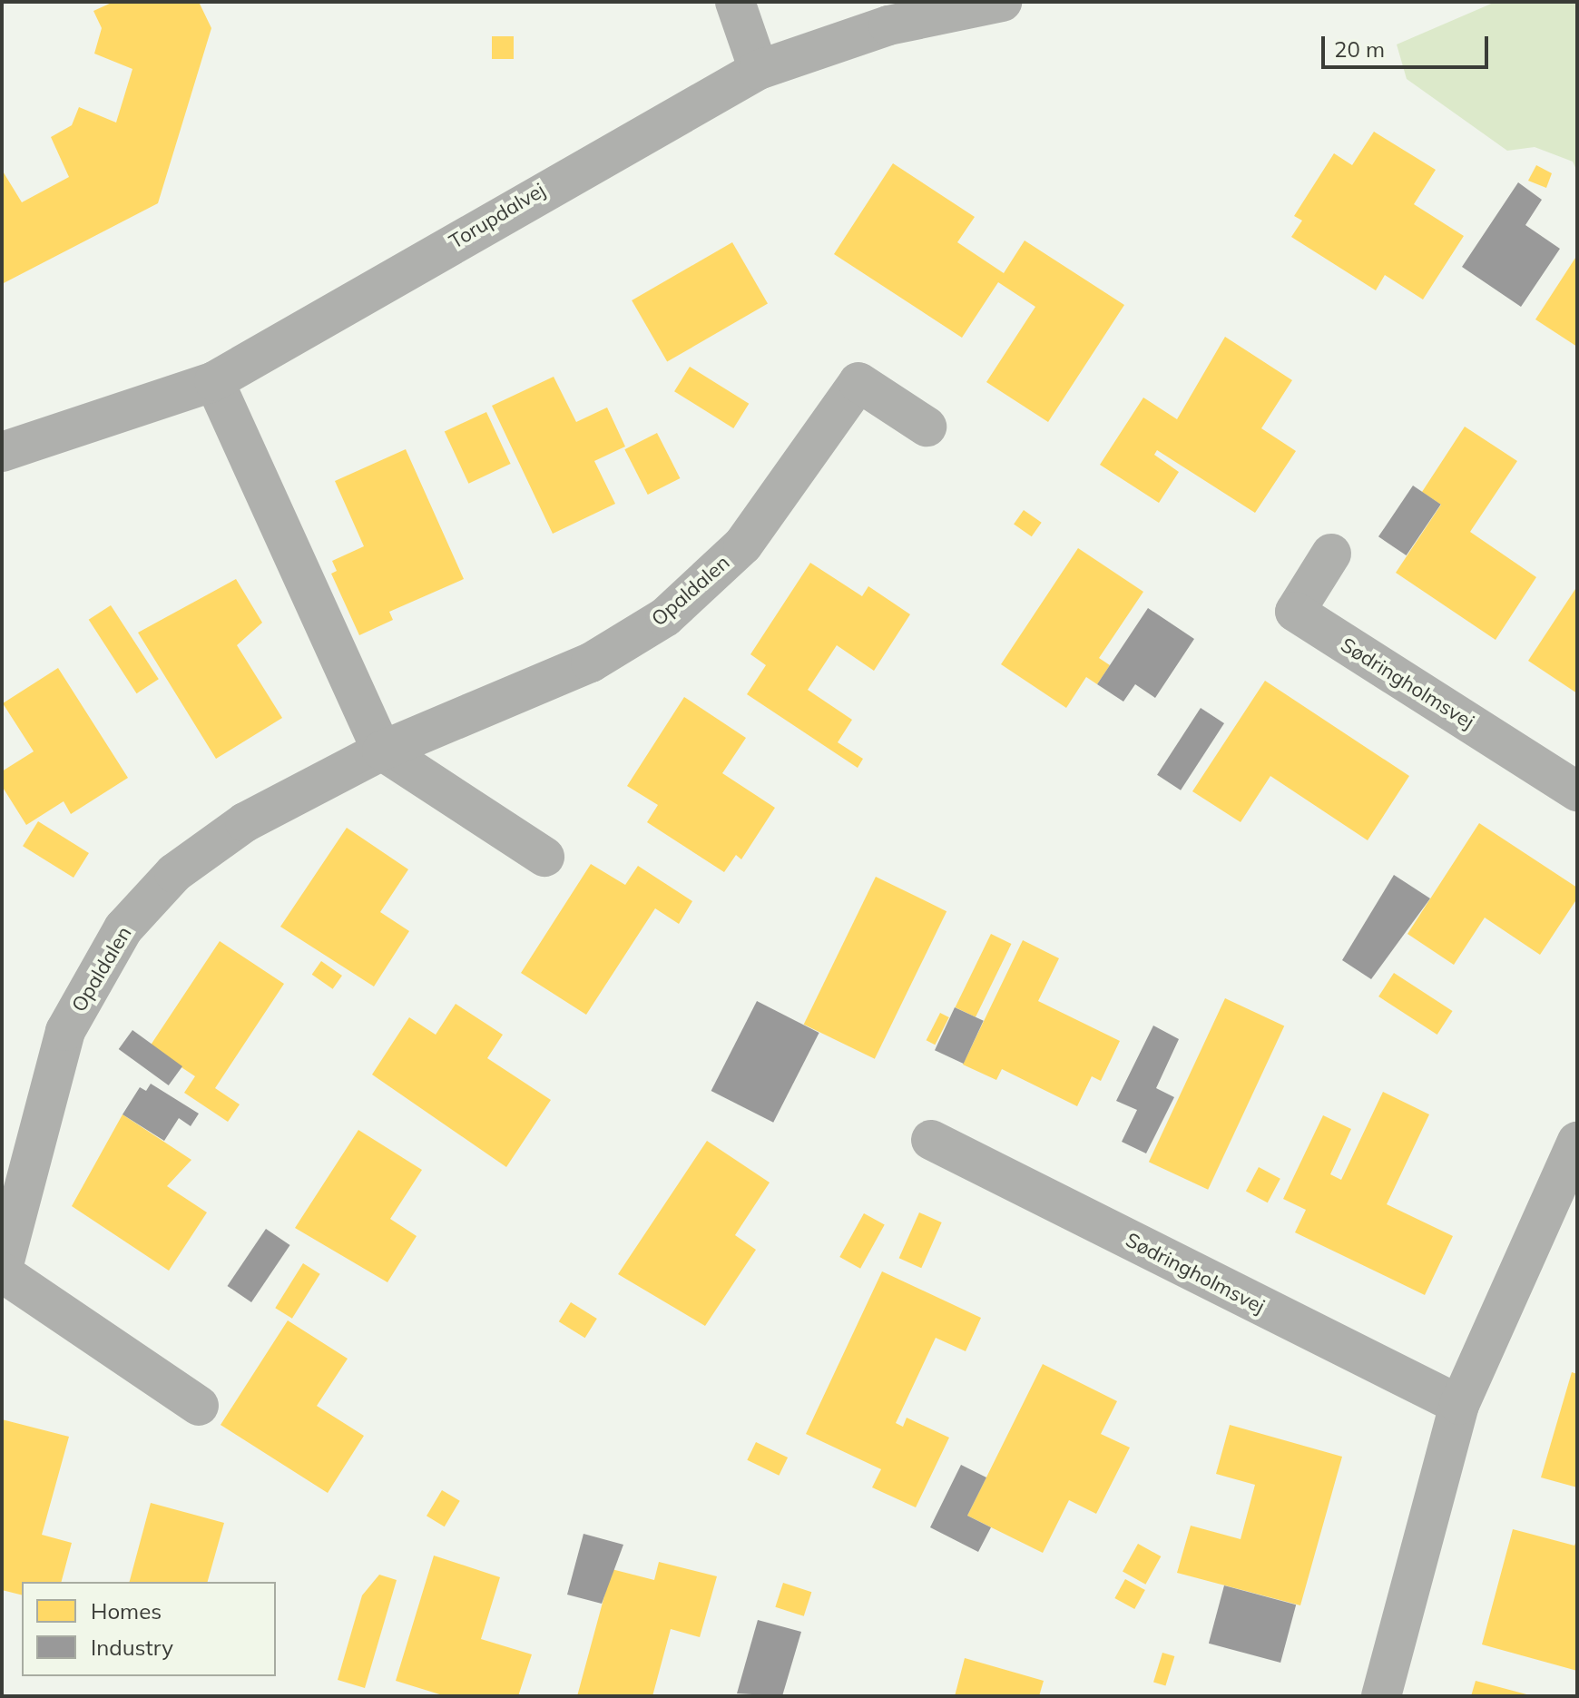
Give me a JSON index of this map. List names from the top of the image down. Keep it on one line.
{"streets":{"street":["Torupdalvej","Opaldalen","Sødringholmsvej"]},"legend":["Homes","Industry"],"scale_bar":"20 m"}
